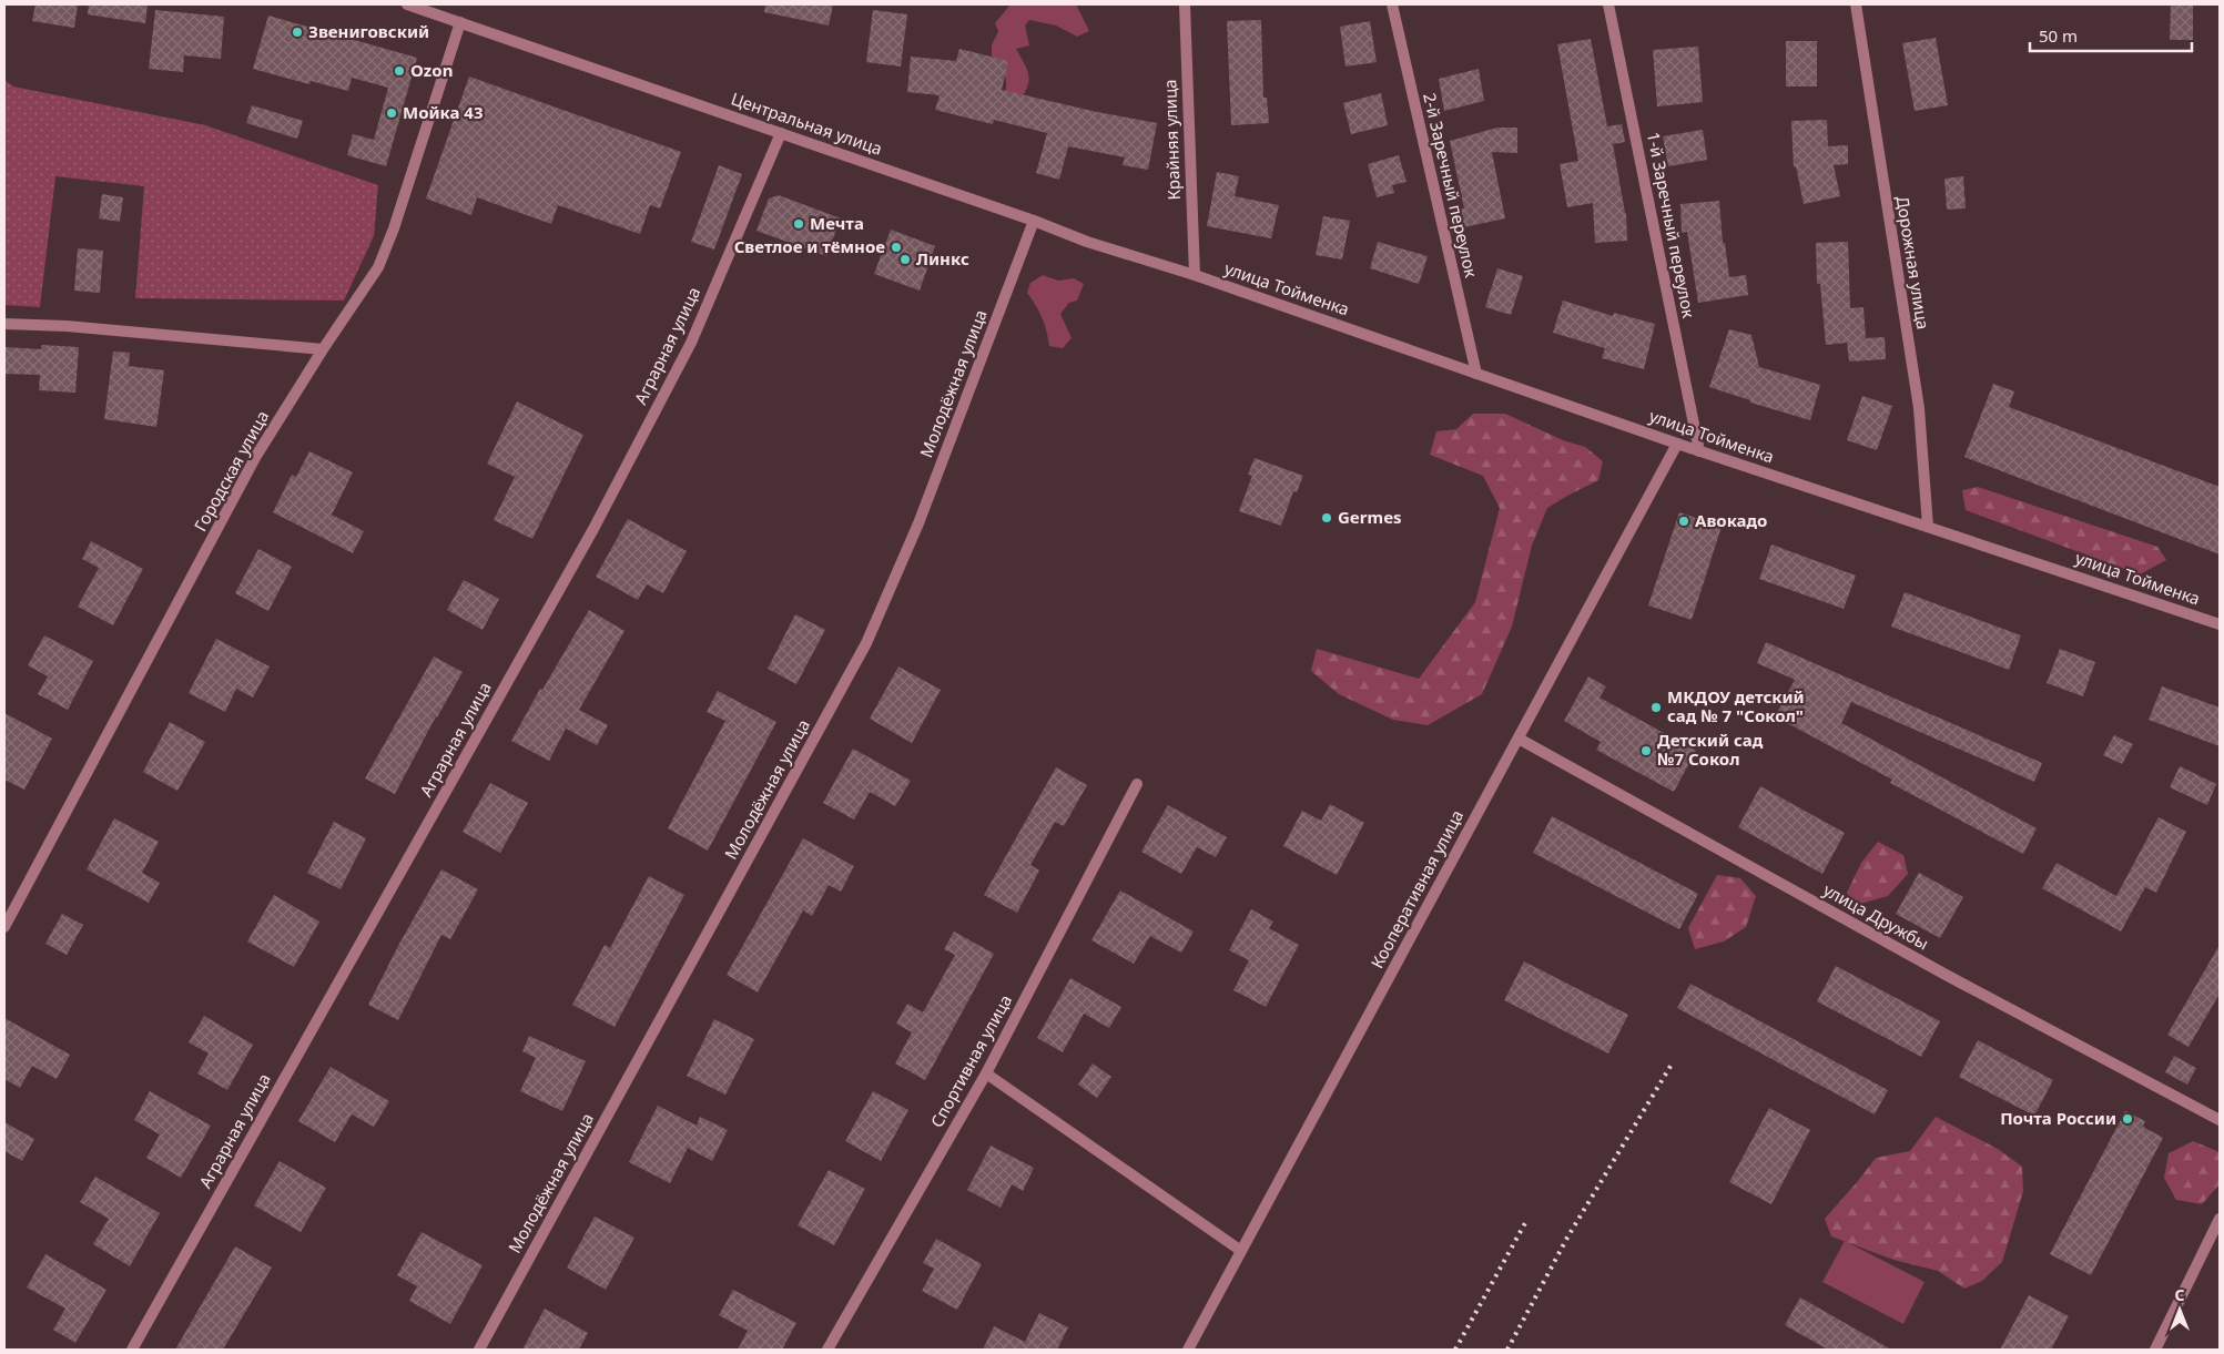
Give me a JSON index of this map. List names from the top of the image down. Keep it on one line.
{"streets":{"street":["Центральная улица","Крайняя улица","2-й Заречный переулок","1-й Заречный переулок","Дорожная улица","улица Тойменка","Аграрная улица","Молодёжная улица","Городская улица","Кооперативная улица","улица Дружбы","Спортивная улица"]},"crossings":[["Центральная улица","Крайняя улица"],["Центральная улица","улица Тойменка"],["Центральная улица","Аграрная улица"],["Центральная улица","Молодёжная улица"],["Центральная улица","Городская улица"],["Крайняя улица","улица Тойменка"],["2-й Заречный переулок","улица Тойменка"],["1-й Заречный переулок","улица Тойменка"],["Дорожная улица","улица Тойменка"],["улица Тойменка","Кооперативная улица"],["Кооперативная улица","улица Дружбы"]],"places":["Звениговский","Ozon","Мойка 43","Мечта","Светлое и тёмное","Линкс","Germes","Авокадо","МКДОУ детский сад № 7 \"Сокол\"","Детский сад №7 Сокол","Почта России"],"scale_bar":"50 m","north":"top"}
